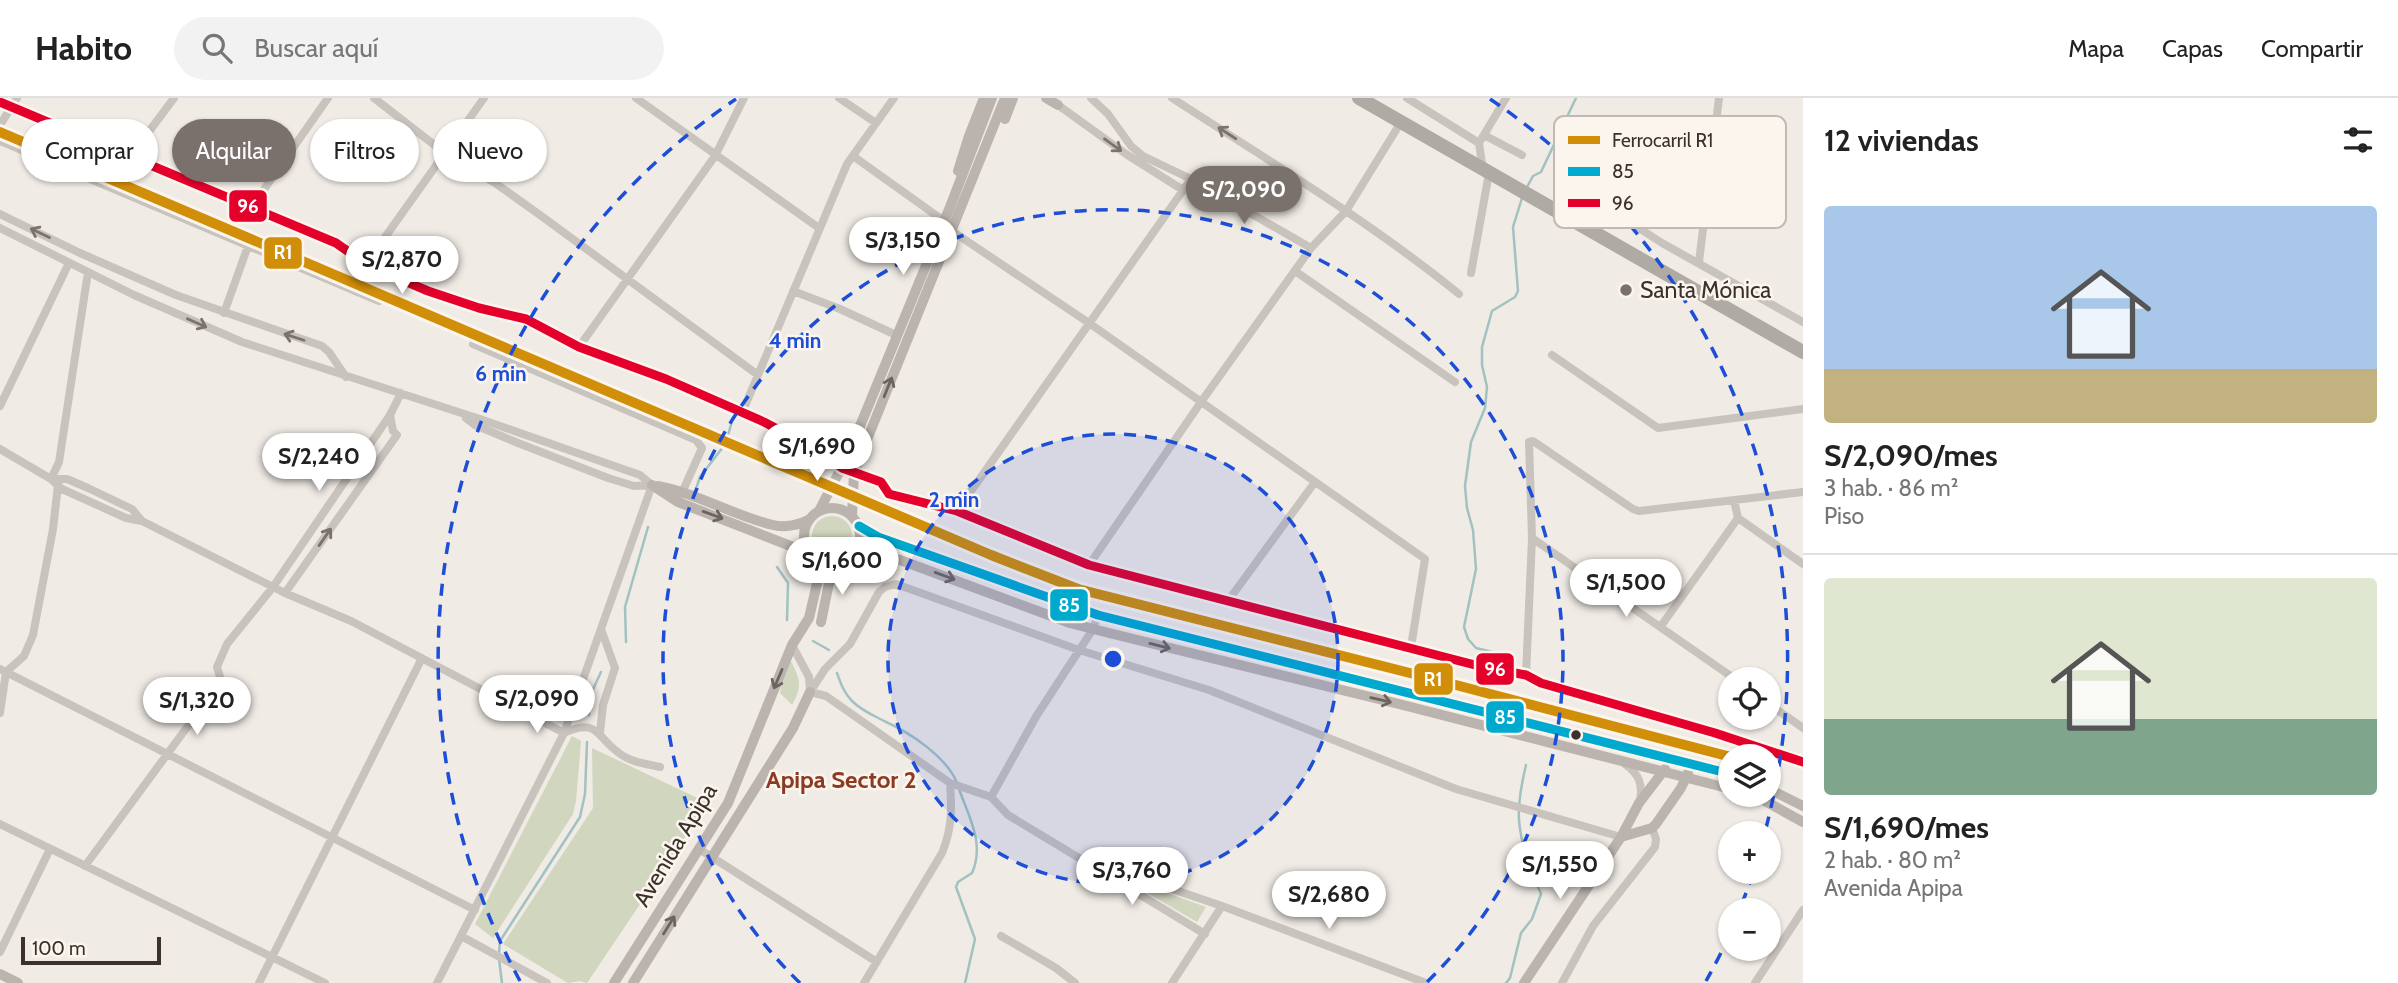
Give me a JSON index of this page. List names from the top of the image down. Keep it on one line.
{"streets":{"main road":["Avenida Apipa"]},"districts":["Apipa Sector 2"],"places":["Santa Mónica"],"lines":["transit line 96","rail line R1","transit line 85"],"legend":["Ferrocarril R1","85","96"],"scale_bar":"100 m","page":{"header":"Habito","search":"Buscar aquí","nav":["Mapa","Capas","Compartir"],"heading":"12 viviendas","chip":["Comprar","Alquilar","Filtros","Nuevo"],"price":["S/2,090","S/3,150","S/2,870","S/1,690","S/2,240","S/1,600","S/1,500","S/2,090","S/1,320","S/1,550","S/3,760","S/2,680"],"list":[{"name":"S/2,090/mes","note":"3 hab. · 86 m² · Piso"},{"name":"S/1,690/mes","note":"2 hab. · 80 m² · Avenida Apipa"}],"map_buttons":["+","−"],"scale":"100 m"},"rings":["4 min","6 min","2 min"]}
